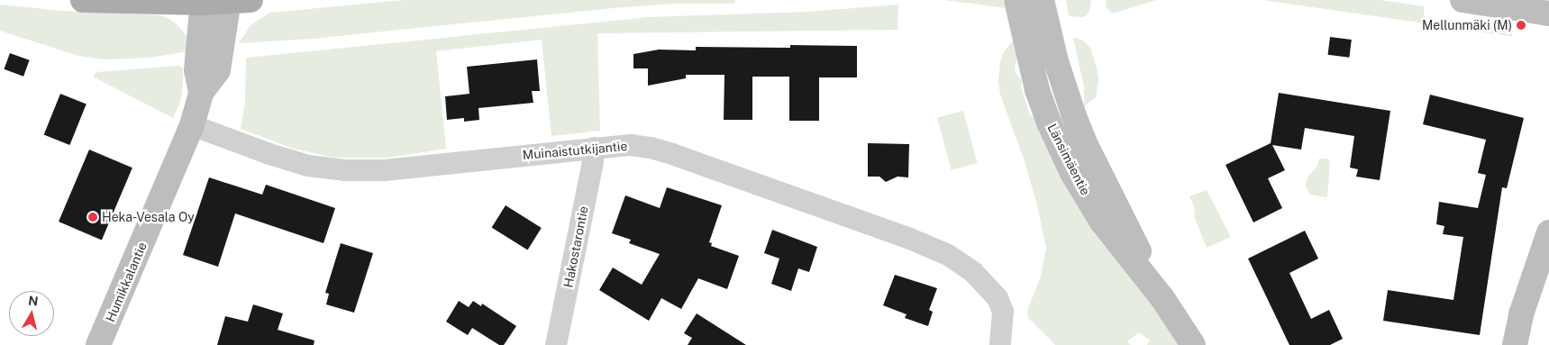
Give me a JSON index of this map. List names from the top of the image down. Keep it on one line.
{"streets":{"main road":["Länsimäentie","Humikkalantie"],"street":["Muinaistutkijantie","Hakostarontie"]},"crossings":[["Muinaistutkijantie","Hakostarontie"],["Muinaistutkijantie","Humikkalantie"]],"places":["Mellunmäki (M)","Heka-Vesala Oy"],"north":"top"}
